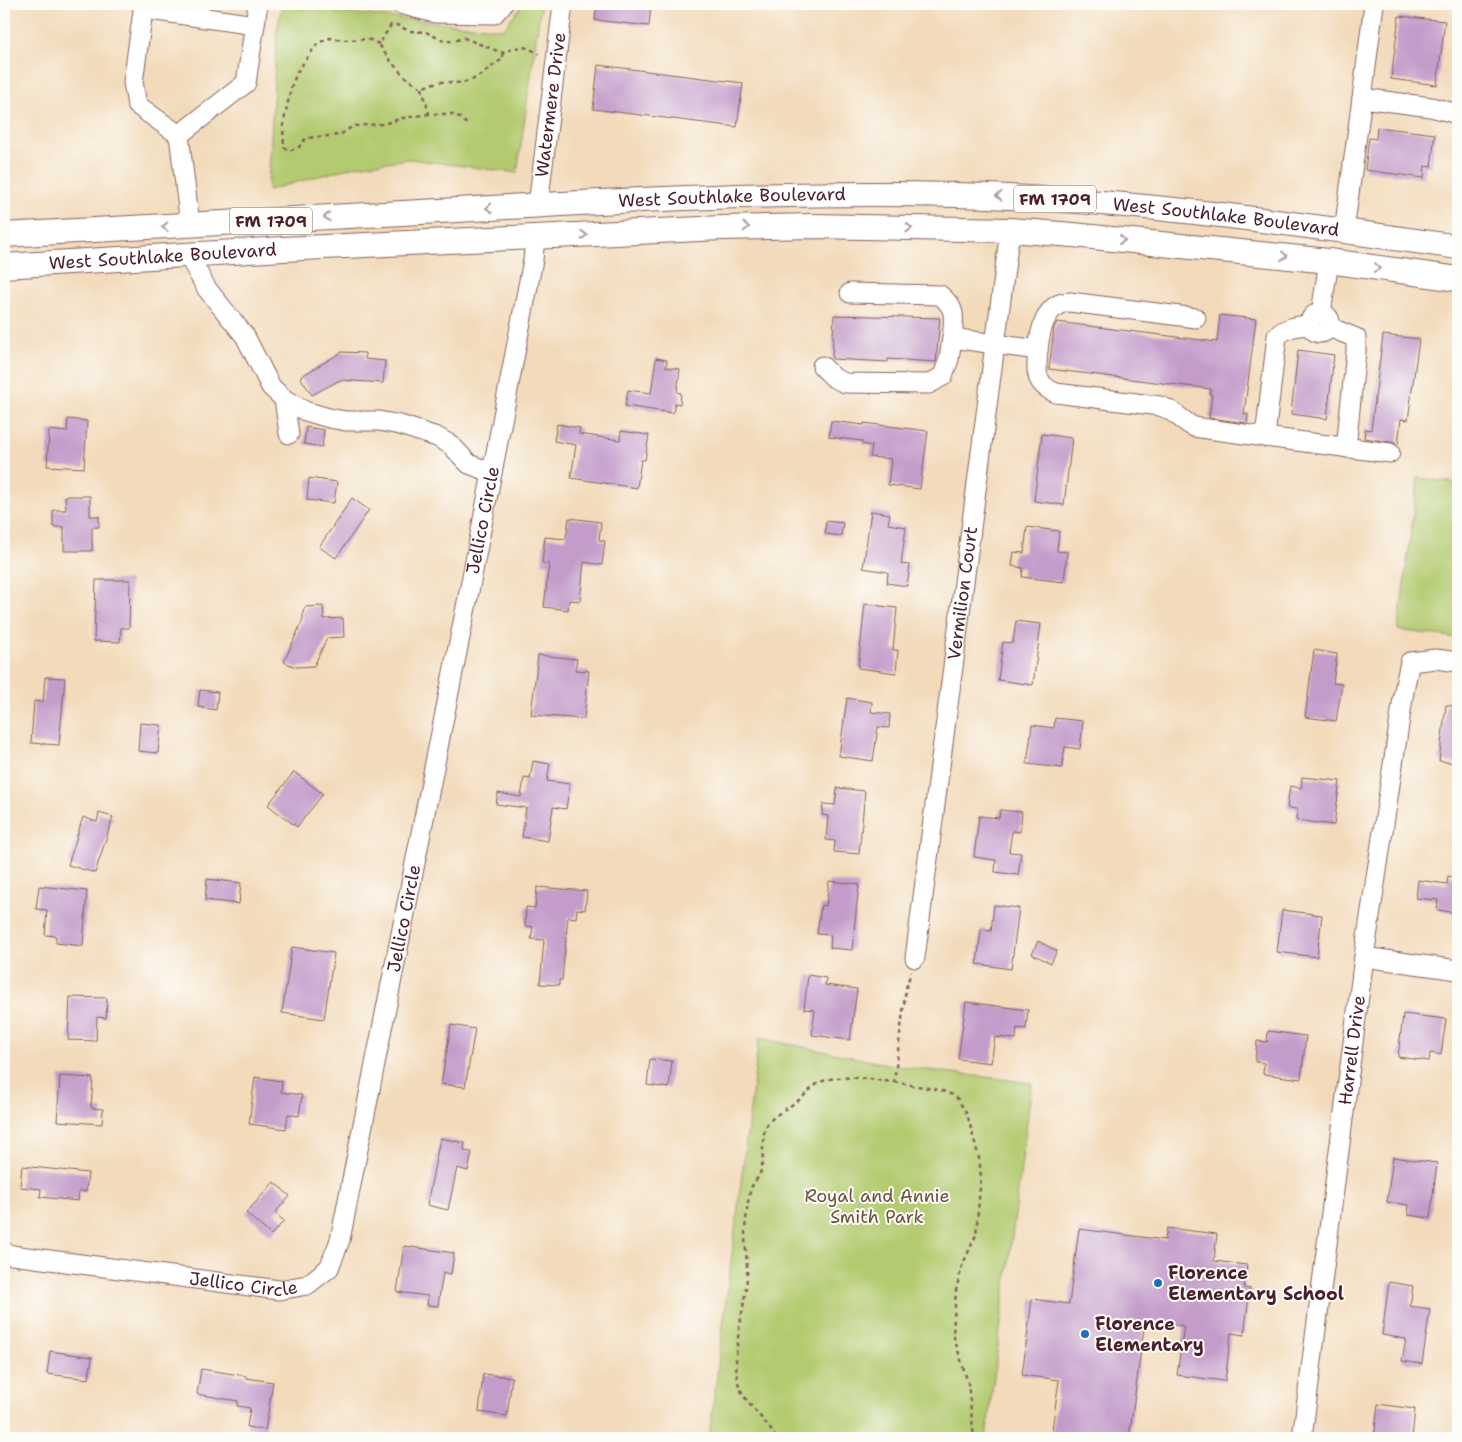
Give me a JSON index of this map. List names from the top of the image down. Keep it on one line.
{"streets":{"main road":["West Southlake Boulevard","FM 1709"],"street":["Watermere Drive","Jellico Circle","Vermilion Court","Harrell Drive"]},"crossings":[["Watermere Drive","West Southlake Boulevard"],["West Southlake Boulevard","Jellico Circle"],["West Southlake Boulevard","Vermilion Court"]],"parks":["Royal and Annie Smith Park"],"places":["Florence Elementary School","Florence Elementary"]}
